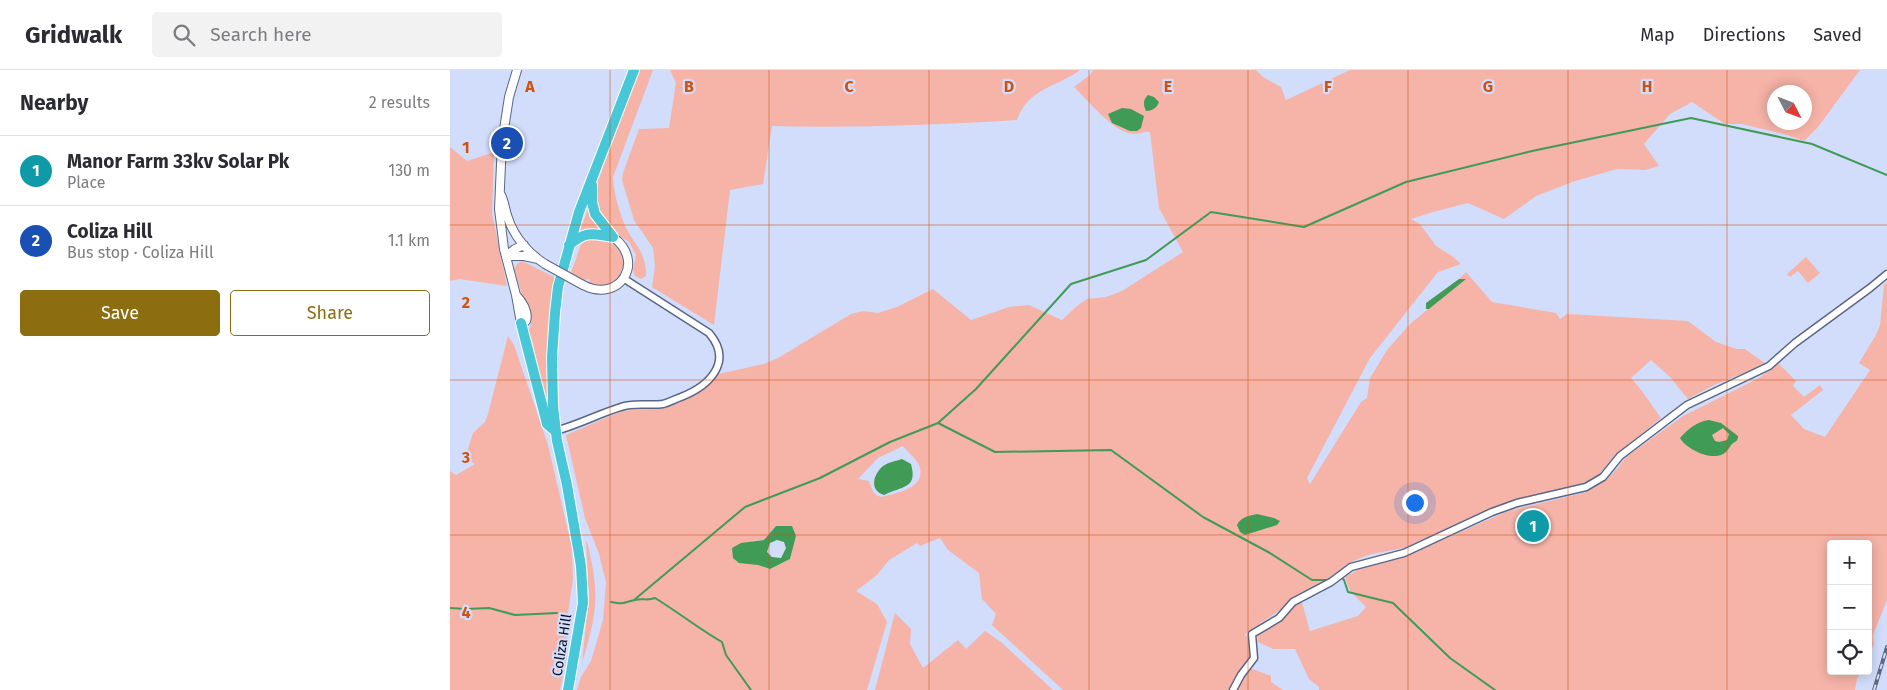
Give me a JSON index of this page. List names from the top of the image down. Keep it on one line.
{"streets":{"highway":["Coliza Hill"]},"north":"bottom right","page":{"header":"Gridwalk","search":"Search here","nav":["Map","Directions","Saved"],"heading":["Nearby","2 results"],"pins":["2","1"],"list":[{"mark":"1","name":"Manor Farm 33kv Solar Pk","note":"Place","value":"130 m"},{"mark":"2","name":"Coliza Hill","note":"Bus stop · Coliza Hill","value":"1.1 km"}],"buttons":["Save","Share"],"map_buttons":["+","−"]},"grid":{"columns":["A","B","C","D","E","F","G","H"],"rows":["1","2","3","4"]}}
